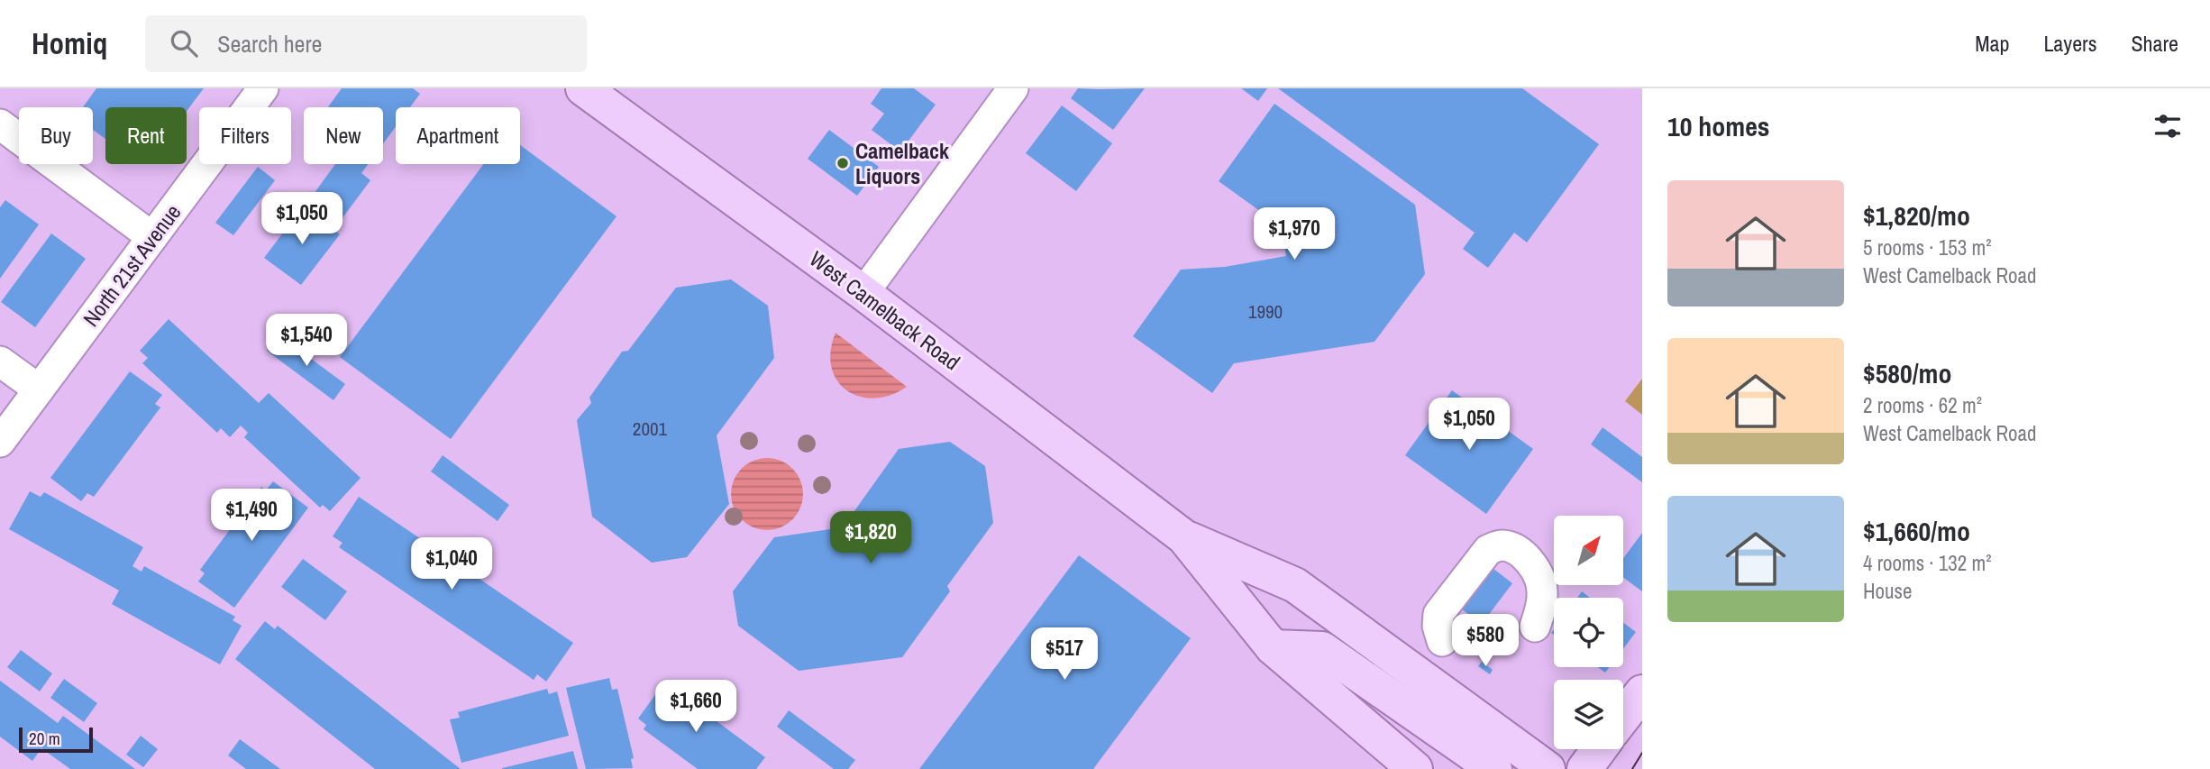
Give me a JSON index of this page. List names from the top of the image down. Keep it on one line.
{"streets":{"main road":["West Camelback Road"],"street":["North 21st Avenue"]},"places":["Camelback Liquors"],"house_numbers":["1990","2001"],"scale_bar":"20 m","north":"top right","page":{"header":"Homiq","search":"Search here","nav":["Map","Layers","Share"],"heading":"10 homes","chip":["Buy","Rent","Filters","New","Apartment"],"list":[{"name":"$1,820/mo","note":"5 rooms · 153 m² · West Camelback Road"},{"name":"$580/mo","note":"2 rooms · 62 m² · West Camelback Road"},{"name":"$1,660/mo","note":"4 rooms · 132 m² · House"}],"price":["$1,050","$1,970","$1,540","$1,050","$1,490","$1,820","$1,040","$580","$517","$1,660"],"scale":"20 m"}}
